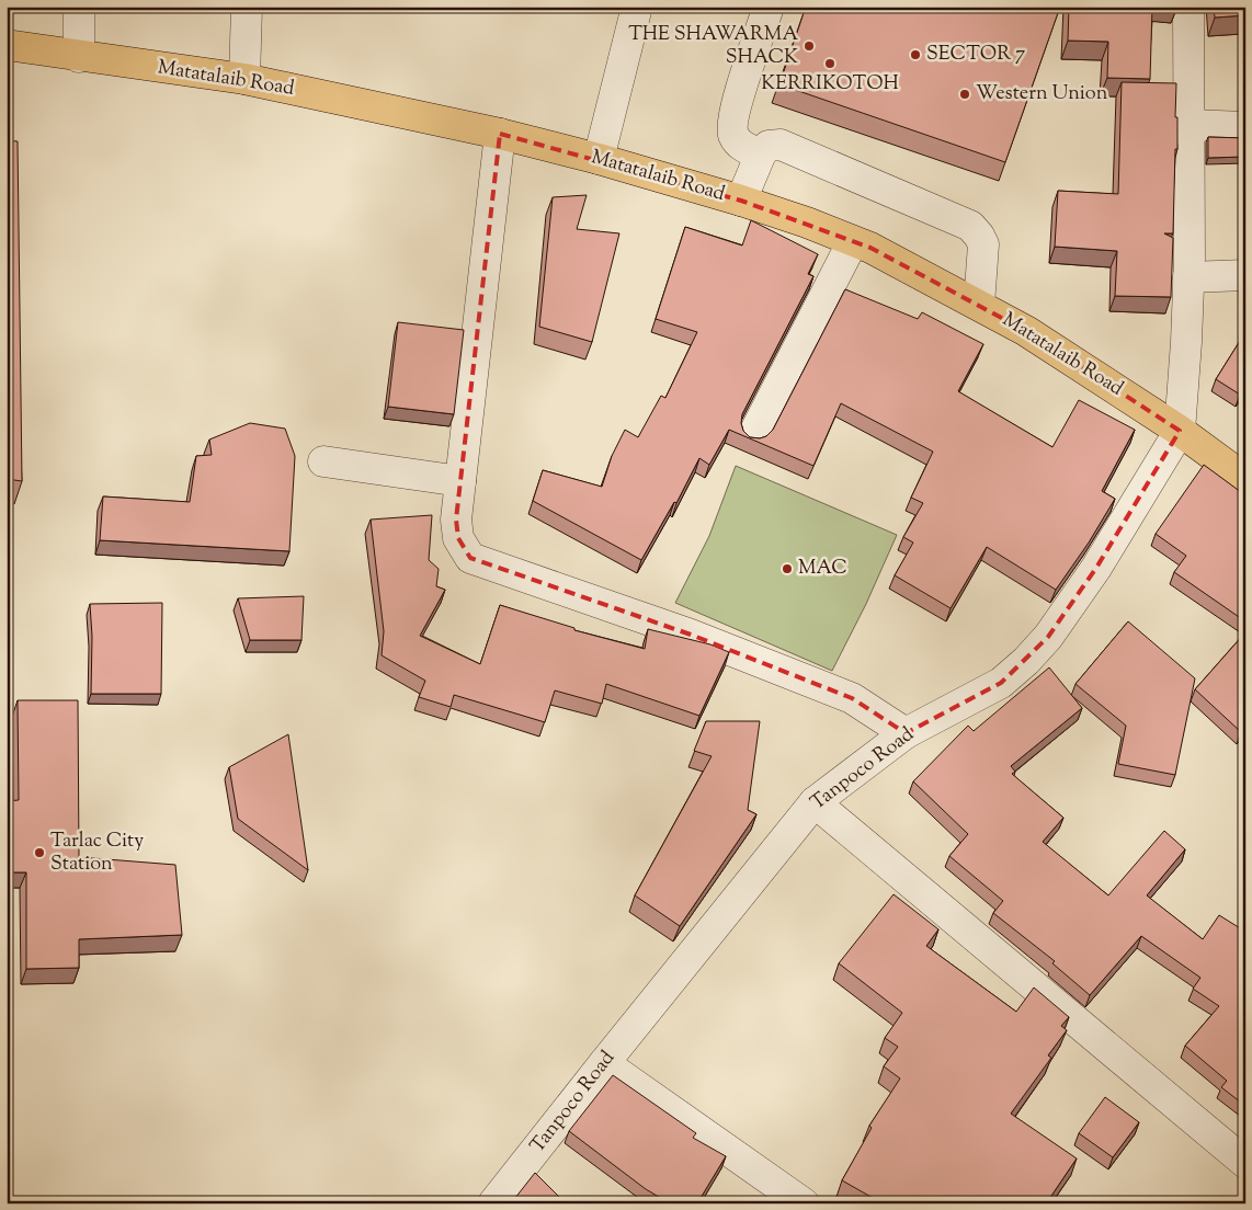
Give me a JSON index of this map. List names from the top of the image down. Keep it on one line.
{"streets":{"main road":["Matatalaib Road"],"street":["Tanpoco Road"]},"crossings":[["Matatalaib Road","Tanpoco Road"]],"places":["THE SHAWARMA SHACK","SECTOR 7","KERRIKOTOH","Western Union","MAC","Tarlac City Station"]}
